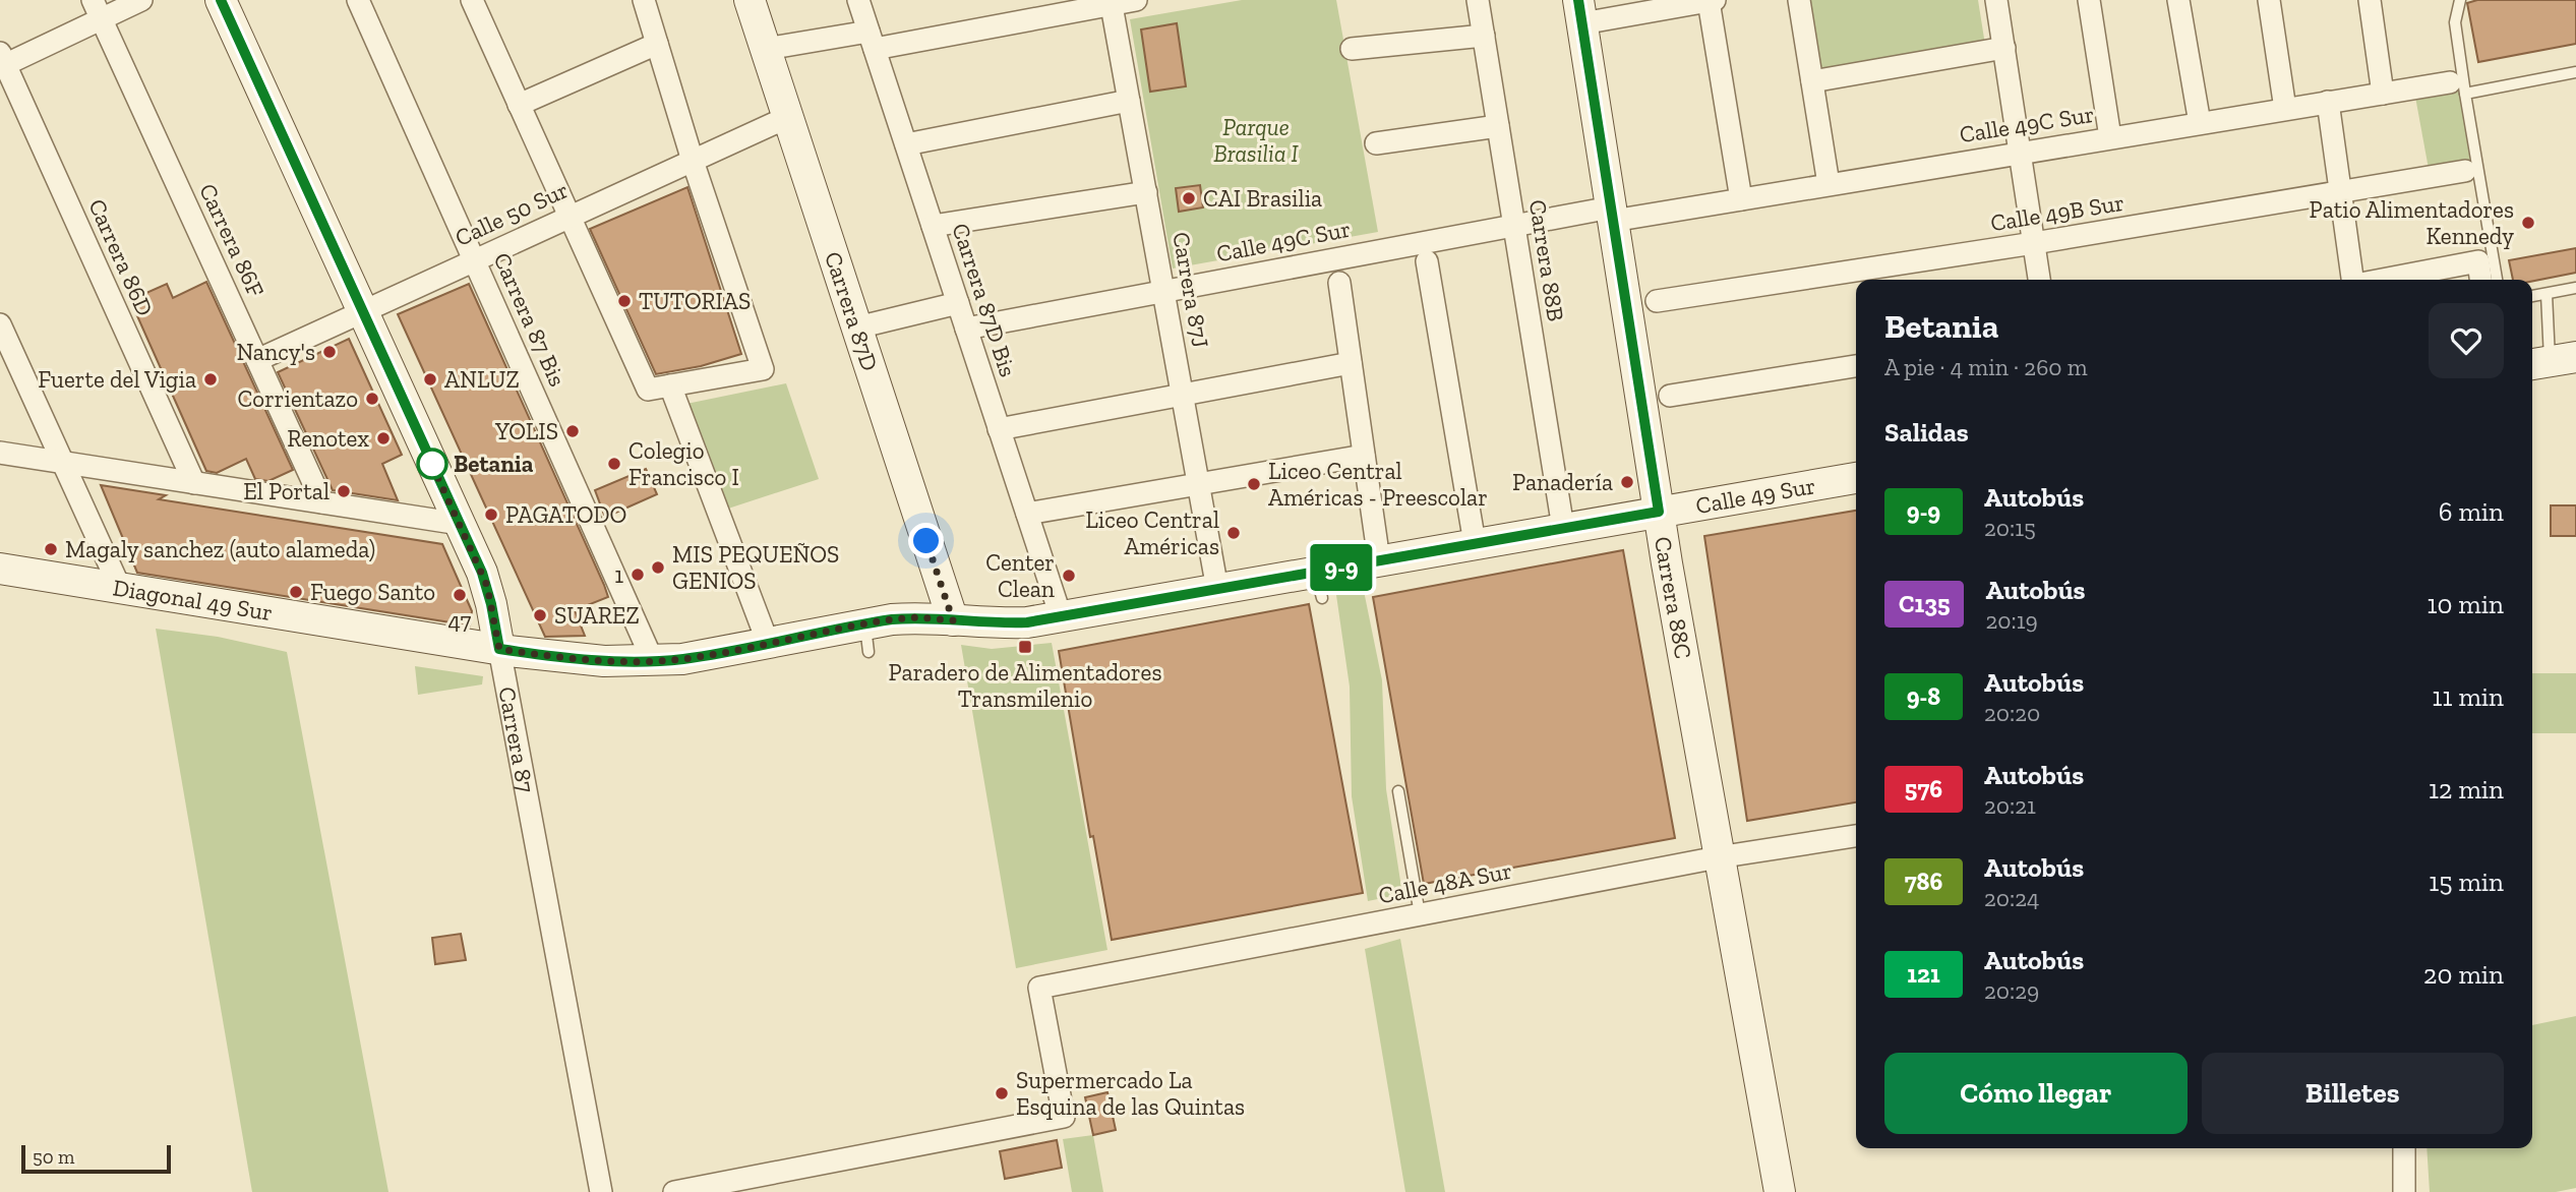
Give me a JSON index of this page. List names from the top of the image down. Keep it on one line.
{"streets":{"street":["Calle 49C Sur","Calle 49B Sur","Calle 50 Sur","Carrera 86F","Carrera 86D","Carrera 88B","Carrera 87J","Carrera 87D Bis","Carrera 87D","Carrera 87 Bis","Calle 49 Sur","Carrera 88C","Diagonal 49 Sur","Carrera 87","Calle 48A Sur"]},"crossings":[["Calle 49C Sur","Carrera 88B"],["Calle 49C Sur","Carrera 87J"],["Calle 49C Sur","Carrera 87D Bis"],["Calle 49C Sur","Carrera 88C"],["Calle 50 Sur","Carrera 86F"],["Calle 50 Sur","Carrera 87D"],["Calle 50 Sur","Carrera 87 Bis"],["Calle 50 Sur","Carrera 87"],["Carrera 88B","Calle 49 Sur"],["Carrera 87J","Calle 49 Sur"],["Carrera 87D Bis","Calle 49 Sur"],["Carrera 87D Bis","Diagonal 49 Sur"],["Carrera 87D","Diagonal 49 Sur"],["Carrera 87 Bis","Diagonal 49 Sur"],["Calle 49 Sur","Carrera 88C"],["Calle 49 Sur","Diagonal 49 Sur"],["Carrera 88C","Calle 48A Sur"],["Diagonal 49 Sur","Carrera 87"]],"parks":["Parque Brasilia I"],"places":{"other":["CAI Brasilia","Patio Alimentadores Kennedy","TUTORIAS","Nancy's","Fuerte del Vigia","ANLUZ","Corrientazo","YOLIS","Renotex","Betania","Colegio Francisco I","Panadería","Liceo Central Américas - Preescolar","El Portal","PAGATODO","Liceo Central Américas","Magaly sanchez (auto alameda)","MIS PEQUEÑOS GENIOS","1","Center Clean","Fuego Santo","47","SUAREZ","Supermercado La Esquina de las Quintas"],"transit":["Paradero de Alimentadores Transmilenio"]},"lines":["bus line 9-9"],"scale_bar":"50 m","page":{"on_map":"9-9","heading":[["Betania","A pie · 4 min · 260 m"],"Salidas"],"list":[{"mark":"9-9","name":"Autobús","note":"20:15","value":"6 min"},{"mark":"C135","name":"Autobús","note":"20:19","value":"10 min"},{"mark":"9-8","name":"Autobús","note":"20:20","value":"11 min"},{"mark":"576","name":"Autobús","note":"20:21","value":"12 min"},{"mark":"786","name":"Autobús","note":"20:24","value":"15 min"},{"mark":"121","name":"Autobús","note":"20:29","value":"20 min"}],"buttons":["Cómo llegar","Billetes"],"scale":"50 m"}}
